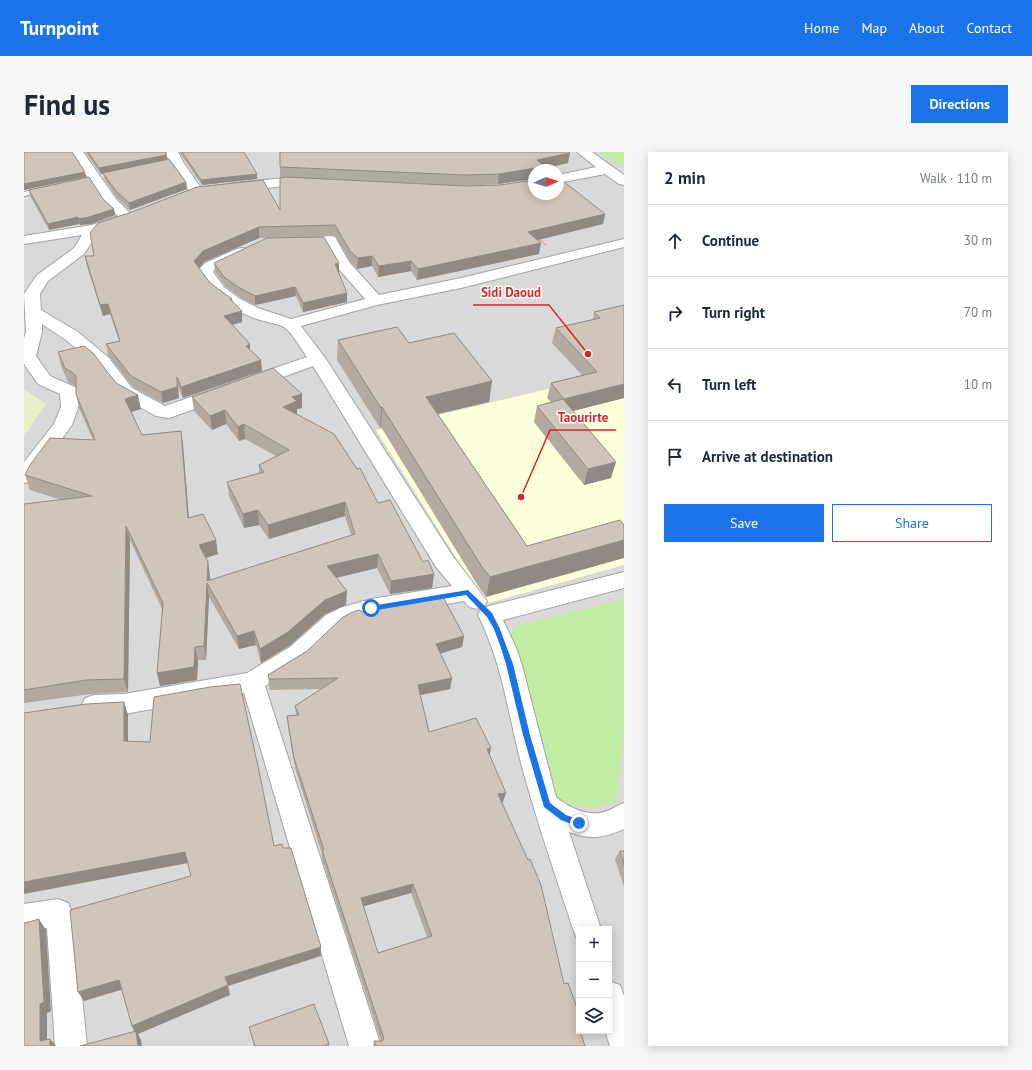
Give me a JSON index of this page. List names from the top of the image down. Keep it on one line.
{"places":["Sidi Daoud","Taourirte"],"north":"right","page":{"header":"Turnpoint","nav":["Home","Map","About","Contact"],"buttons":["Directions",["Save","Share"]],"title":"Find us","heading":["2 min","Walk · 110 m"],"list":[["Continue","30 m"],["Turn right","70 m"],["Turn left","10 m"],"Arrive at destination"],"map_buttons":["+","−"]}}
